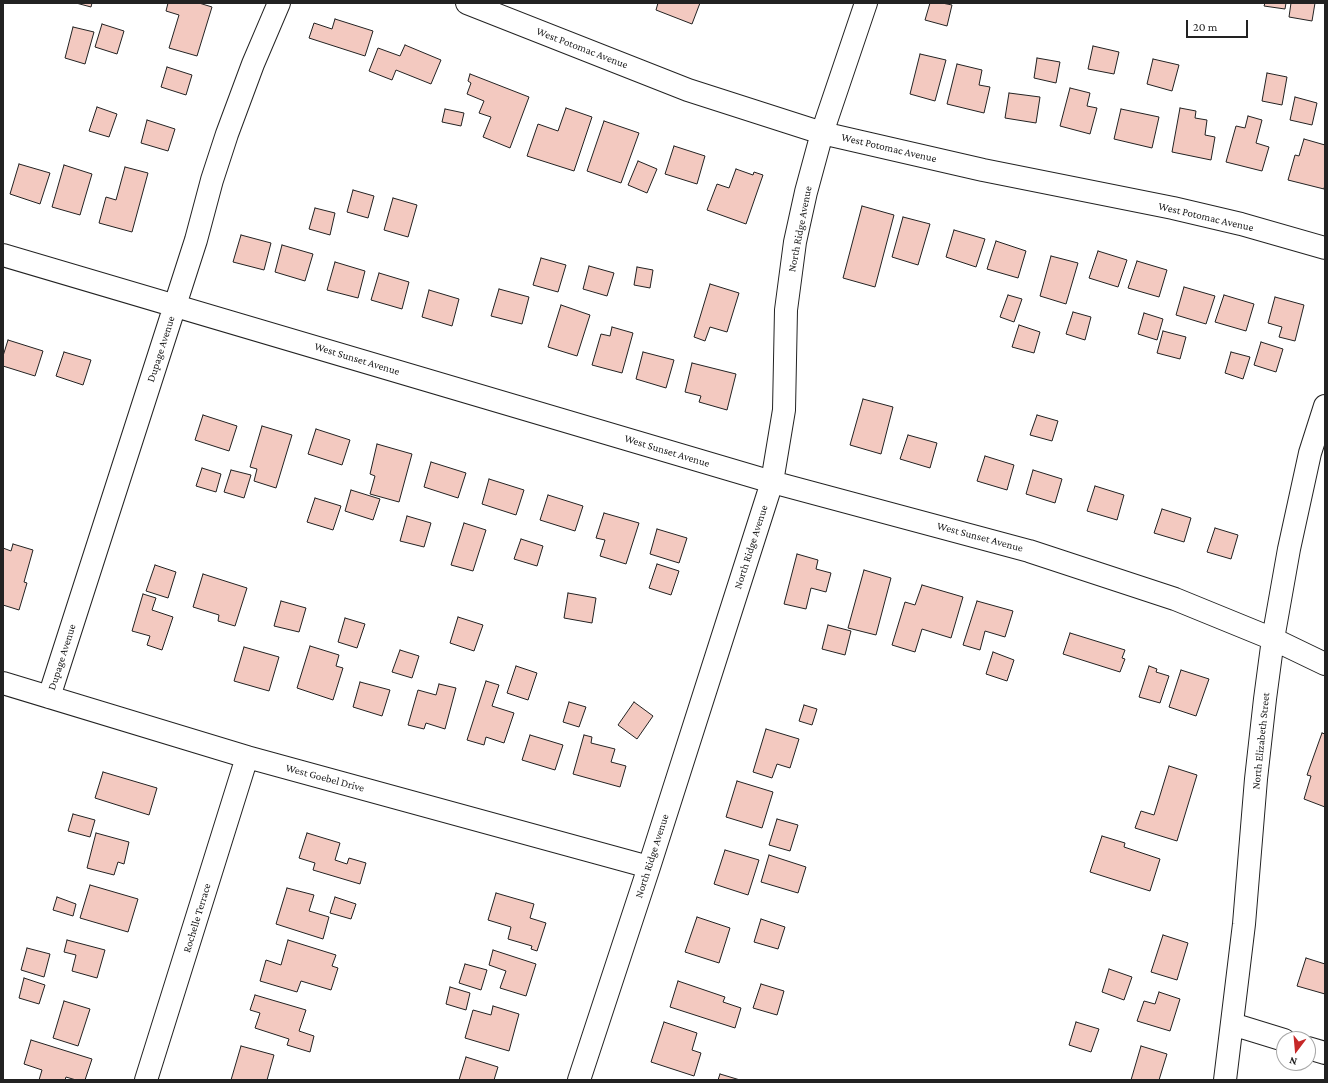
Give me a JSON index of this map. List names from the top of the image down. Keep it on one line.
{"streets":{"street":["West Potomac Avenue","North Ridge Avenue","Dupage Avenue","West Sunset Avenue","North Elizabeth Street","West Goebel Drive","Rochelle Terrace"]},"crossings":[["West Potomac Avenue","North Ridge Avenue"],["North Ridge Avenue","West Sunset Avenue"],["North Ridge Avenue","West Goebel Drive"],["Dupage Avenue","West Sunset Avenue"],["Dupage Avenue","West Goebel Drive"],["West Sunset Avenue","North Elizabeth Street"],["West Goebel Drive","Rochelle Terrace"]],"scale_bar":"20 m","north":"bottom"}
